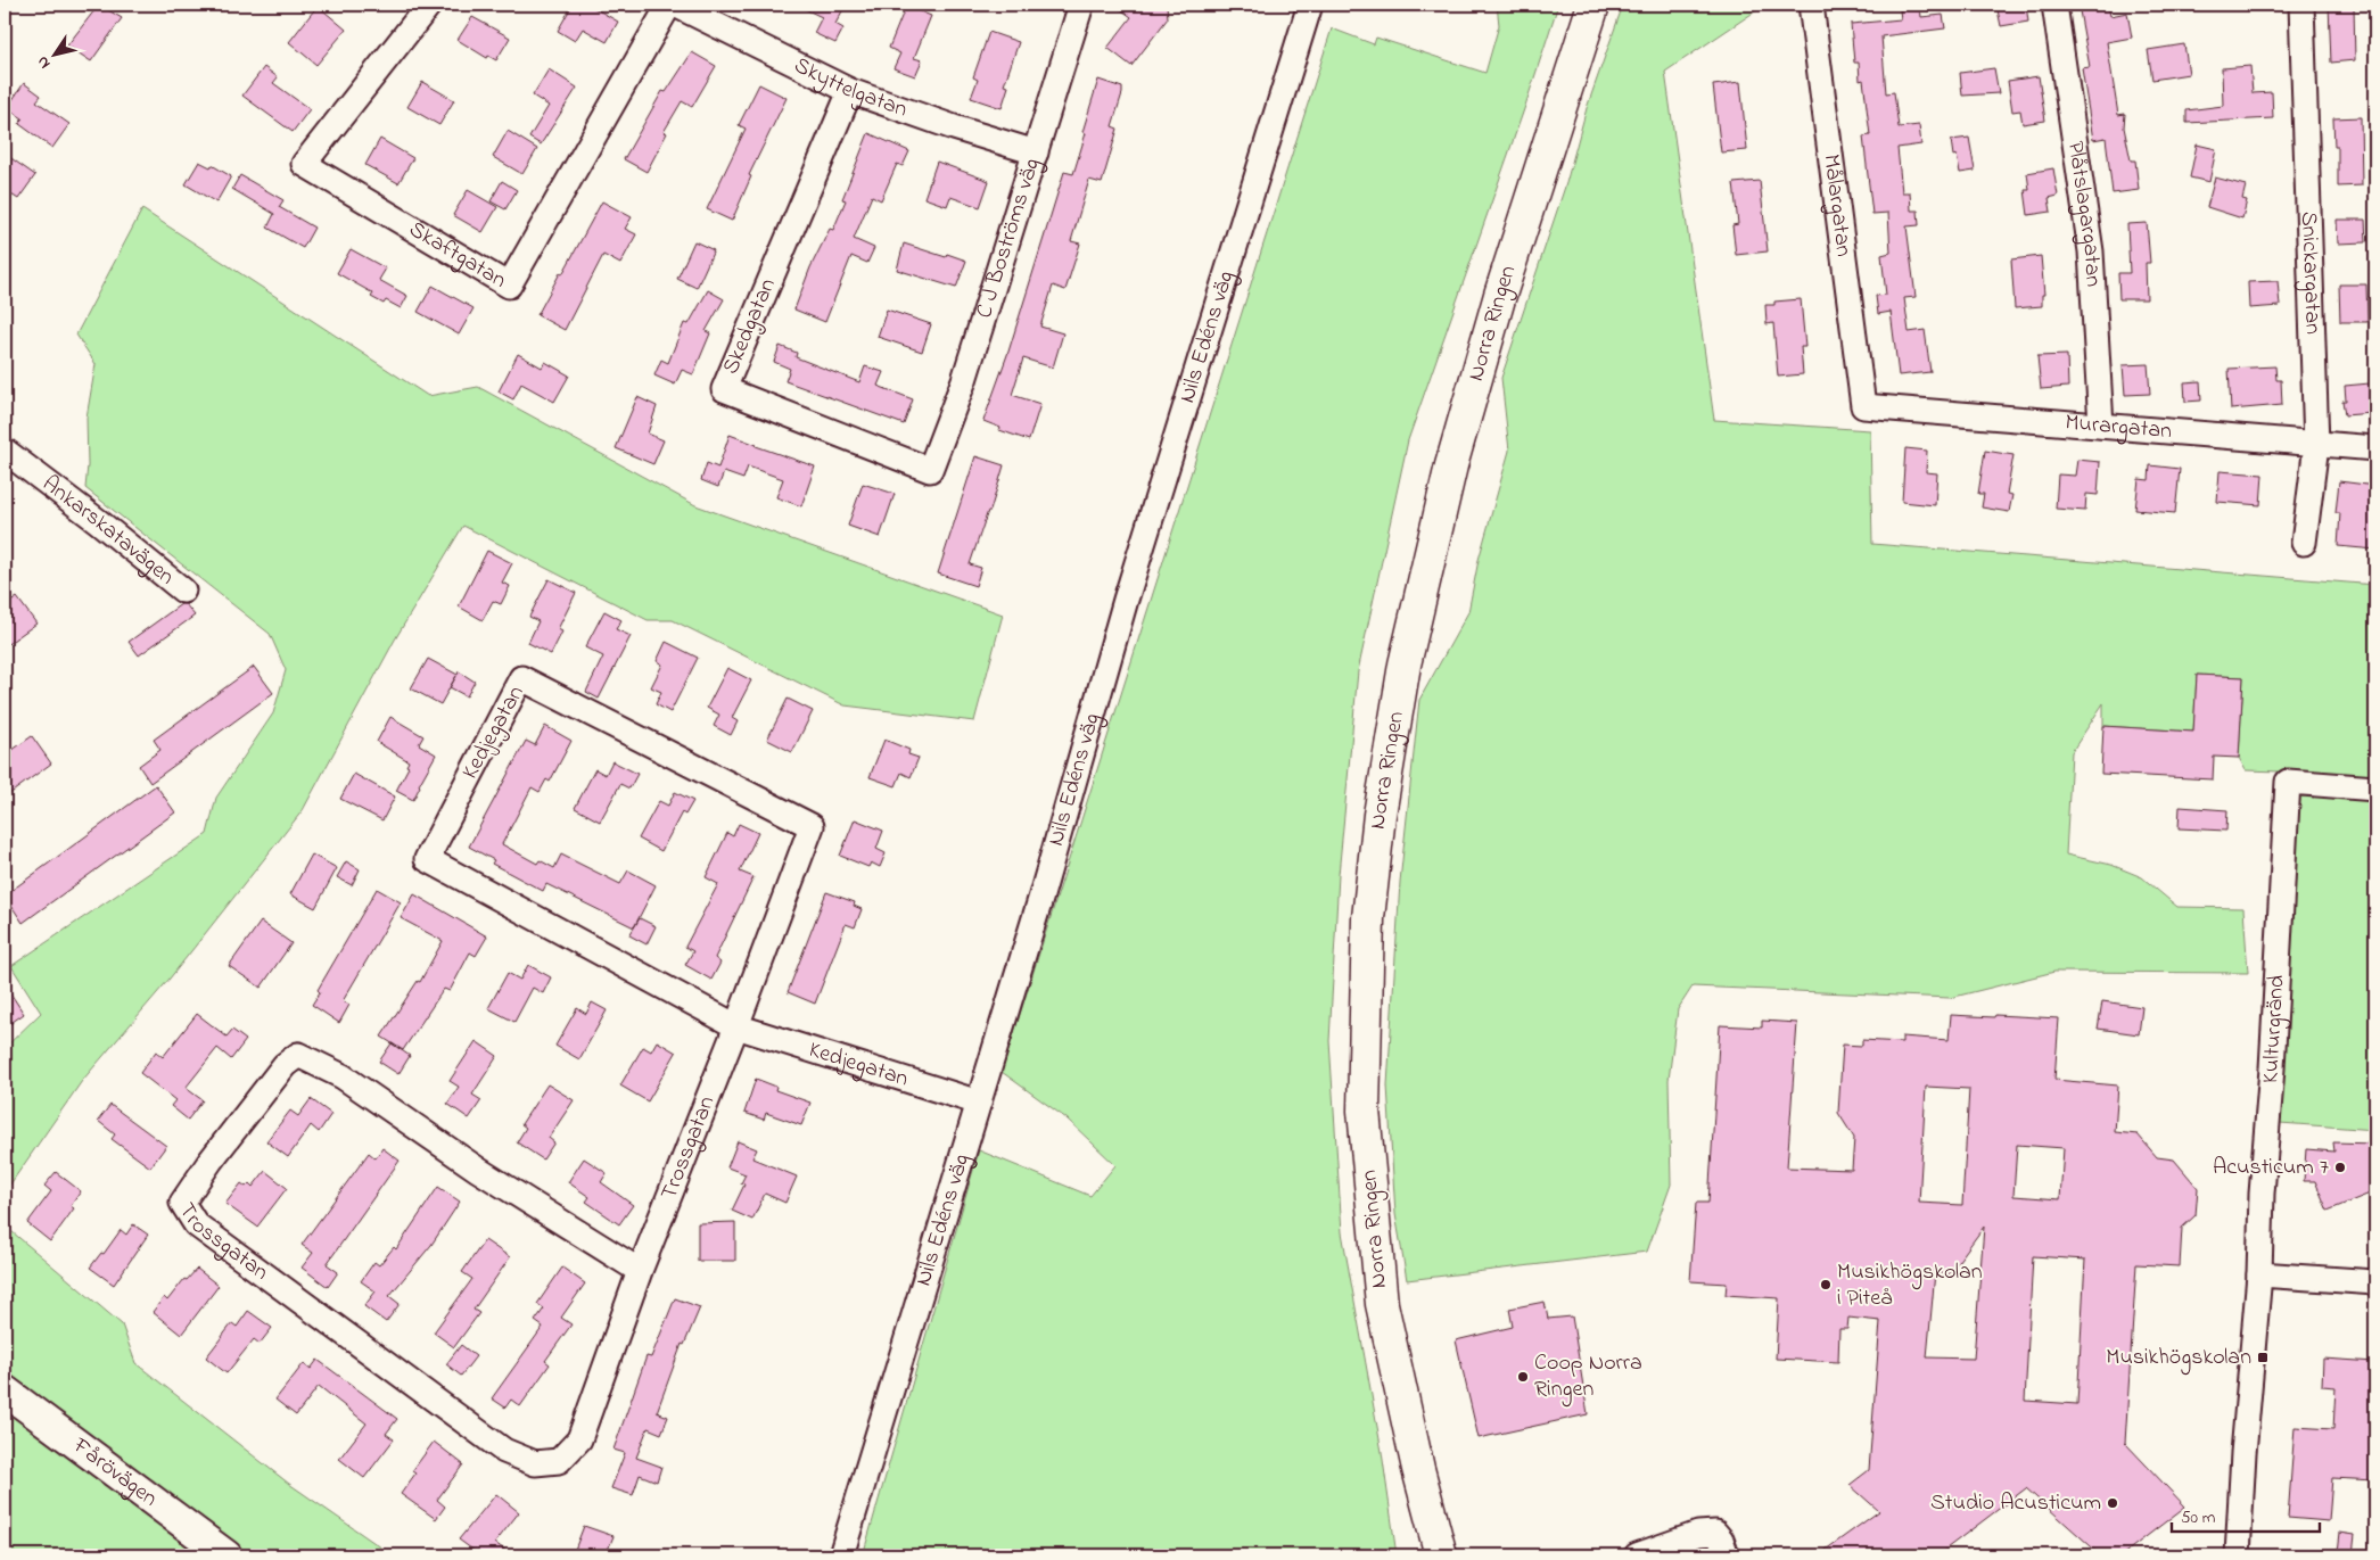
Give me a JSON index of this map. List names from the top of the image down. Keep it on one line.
{"streets":{"main road":["Norra Ringen"],"street":["Skyttelgatan","Målargatan","Plåtslagargatan","C J Boströms väg","Skaftgatan","Snickargatan","Skedgatan","Nils Edéns väg","Murargatan","Ankarskatavägen","Kedjegatan","Kulturgränd","Trossgatan","Fårövägen"]},"crossings":[["Skyttelgatan","C J Boströms väg"],["Skyttelgatan","Skedgatan"],["Målargatan","Murargatan"],["Plåtslagargatan","Murargatan"],["C J Boströms väg","Skedgatan"],["Snickargatan","Murargatan"],["Nils Edéns väg","Kedjegatan"],["Kedjegatan","Trossgatan"]],"places":{"other":["Acusticum 7","Musikhögskolan i Piteå","Coop Norra Ringen","Studio Acusticum"],"transit":["Musikhögskolan"]},"scale_bar":"50 m","north":"bottom left"}
